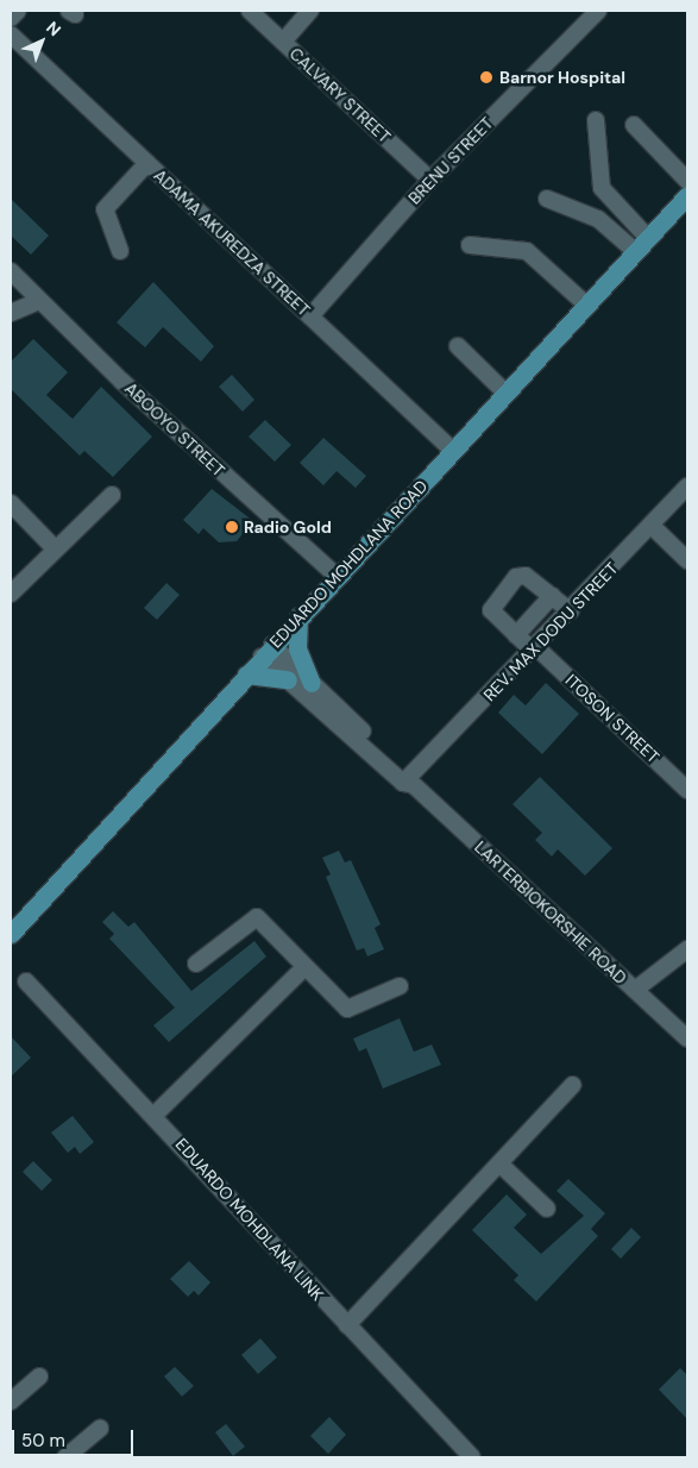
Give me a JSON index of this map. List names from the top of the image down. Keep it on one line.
{"streets":{"main road":["EDUARDO MOHDLANA ROAD"],"street":["CALVARY STREET","BRENU STREET","ADAMA AKUREDZA STREET","ABOOYO STREET","REV. MAX DODU STREET","ITOSON STREET","LARTERBIOKORSHIE ROAD","EDUARDO MOHDLANA LINK"]},"crossings":[["CALVARY STREET","BRENU STREET"],["BRENU STREET","ADAMA AKUREDZA STREET"],["ADAMA AKUREDZA STREET","EDUARDO MOHDLANA ROAD"],["ABOOYO STREET","EDUARDO MOHDLANA ROAD"],["EDUARDO MOHDLANA ROAD","LARTERBIOKORSHIE ROAD"],["REV. MAX DODU STREET","ITOSON STREET"],["REV. MAX DODU STREET","LARTERBIOKORSHIE ROAD"]],"places":["Barnor Hospital","Radio Gold"],"scale_bar":"50 m","north":"top right"}
